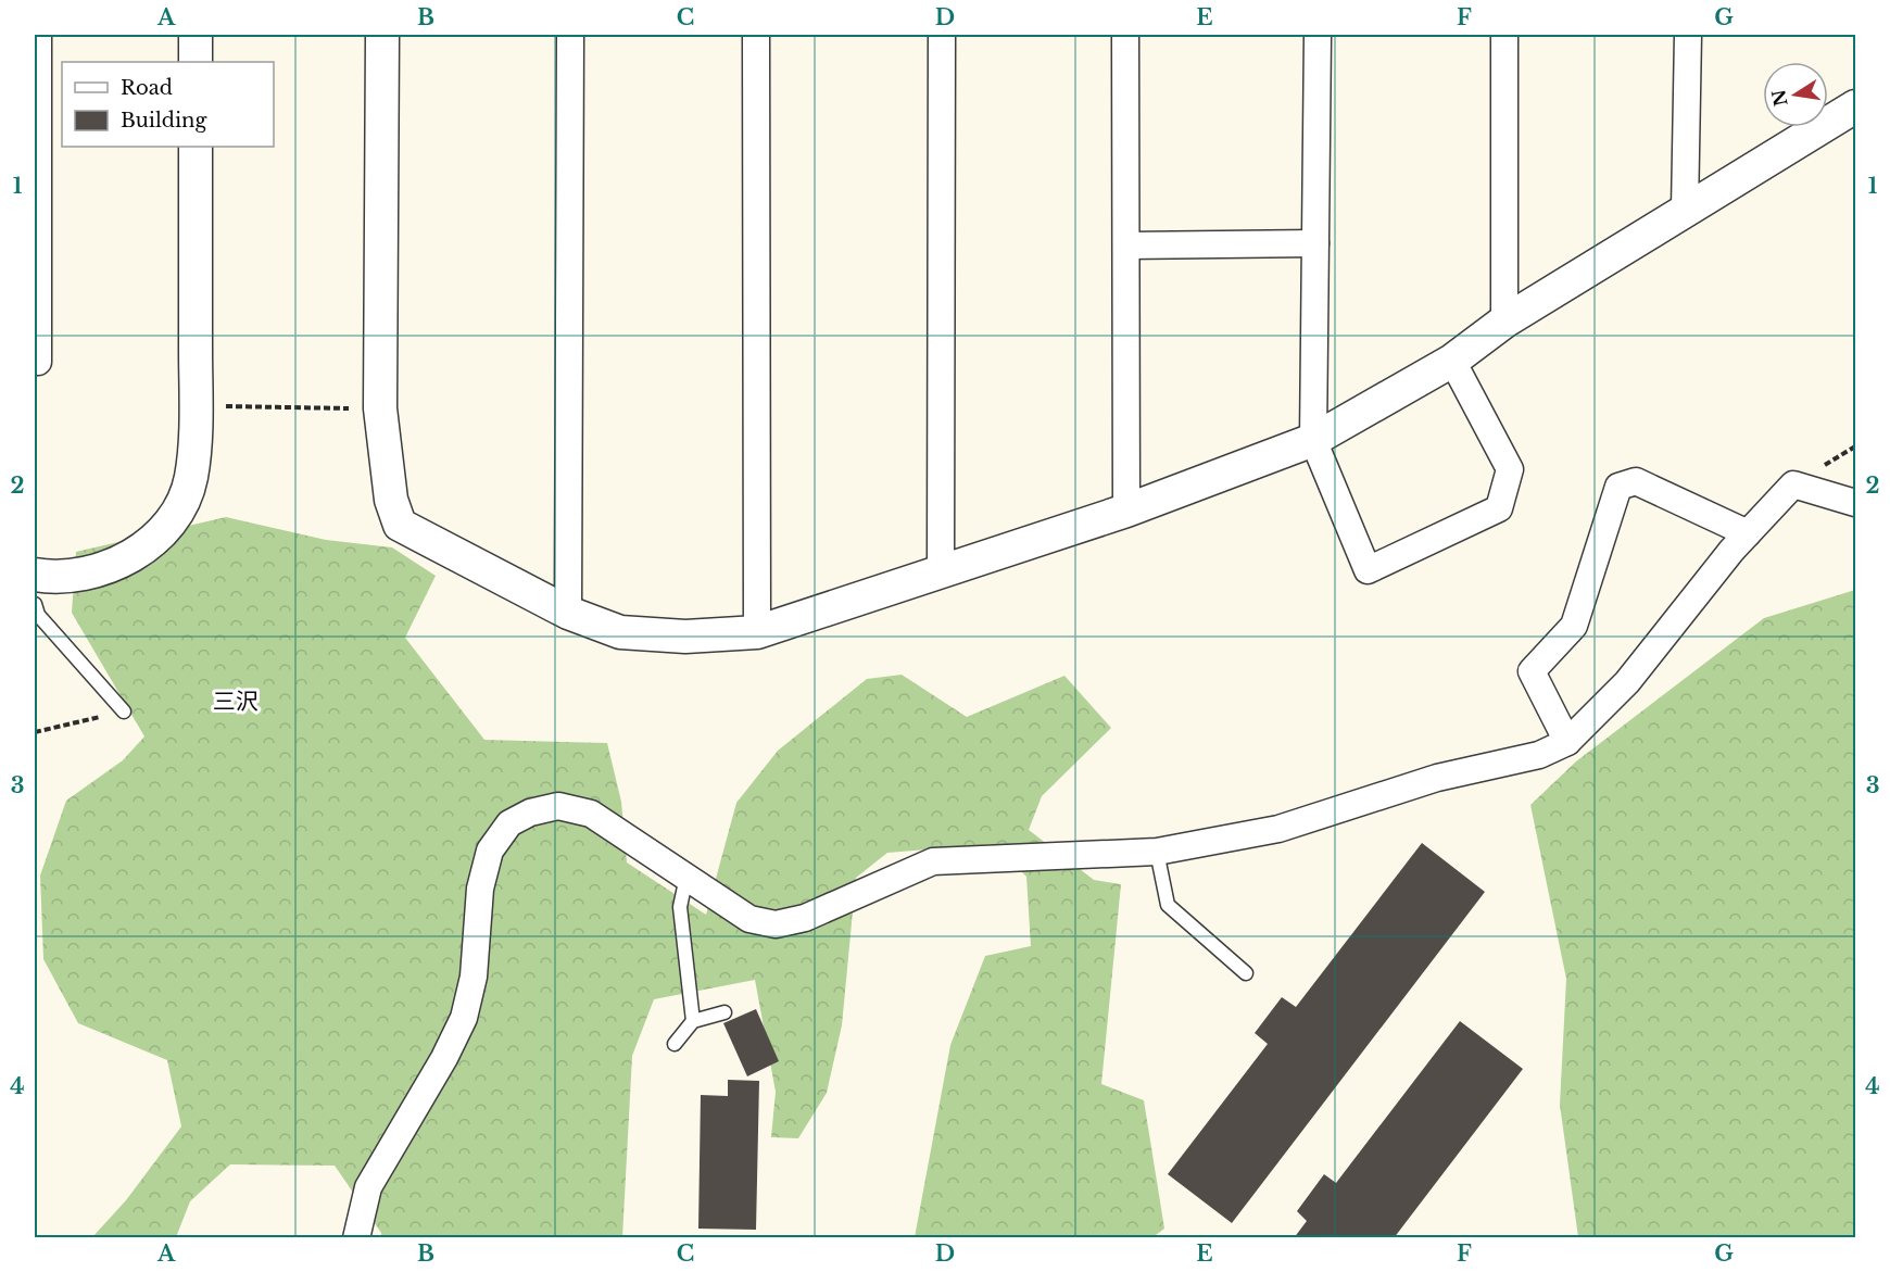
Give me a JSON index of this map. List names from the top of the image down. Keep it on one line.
{"districts":["三沢"],"legend":["Road","Building"],"north":"left","grid":{"columns":["A","B","C","D","E","F","G"],"rows":["1","2","3","4"]}}
